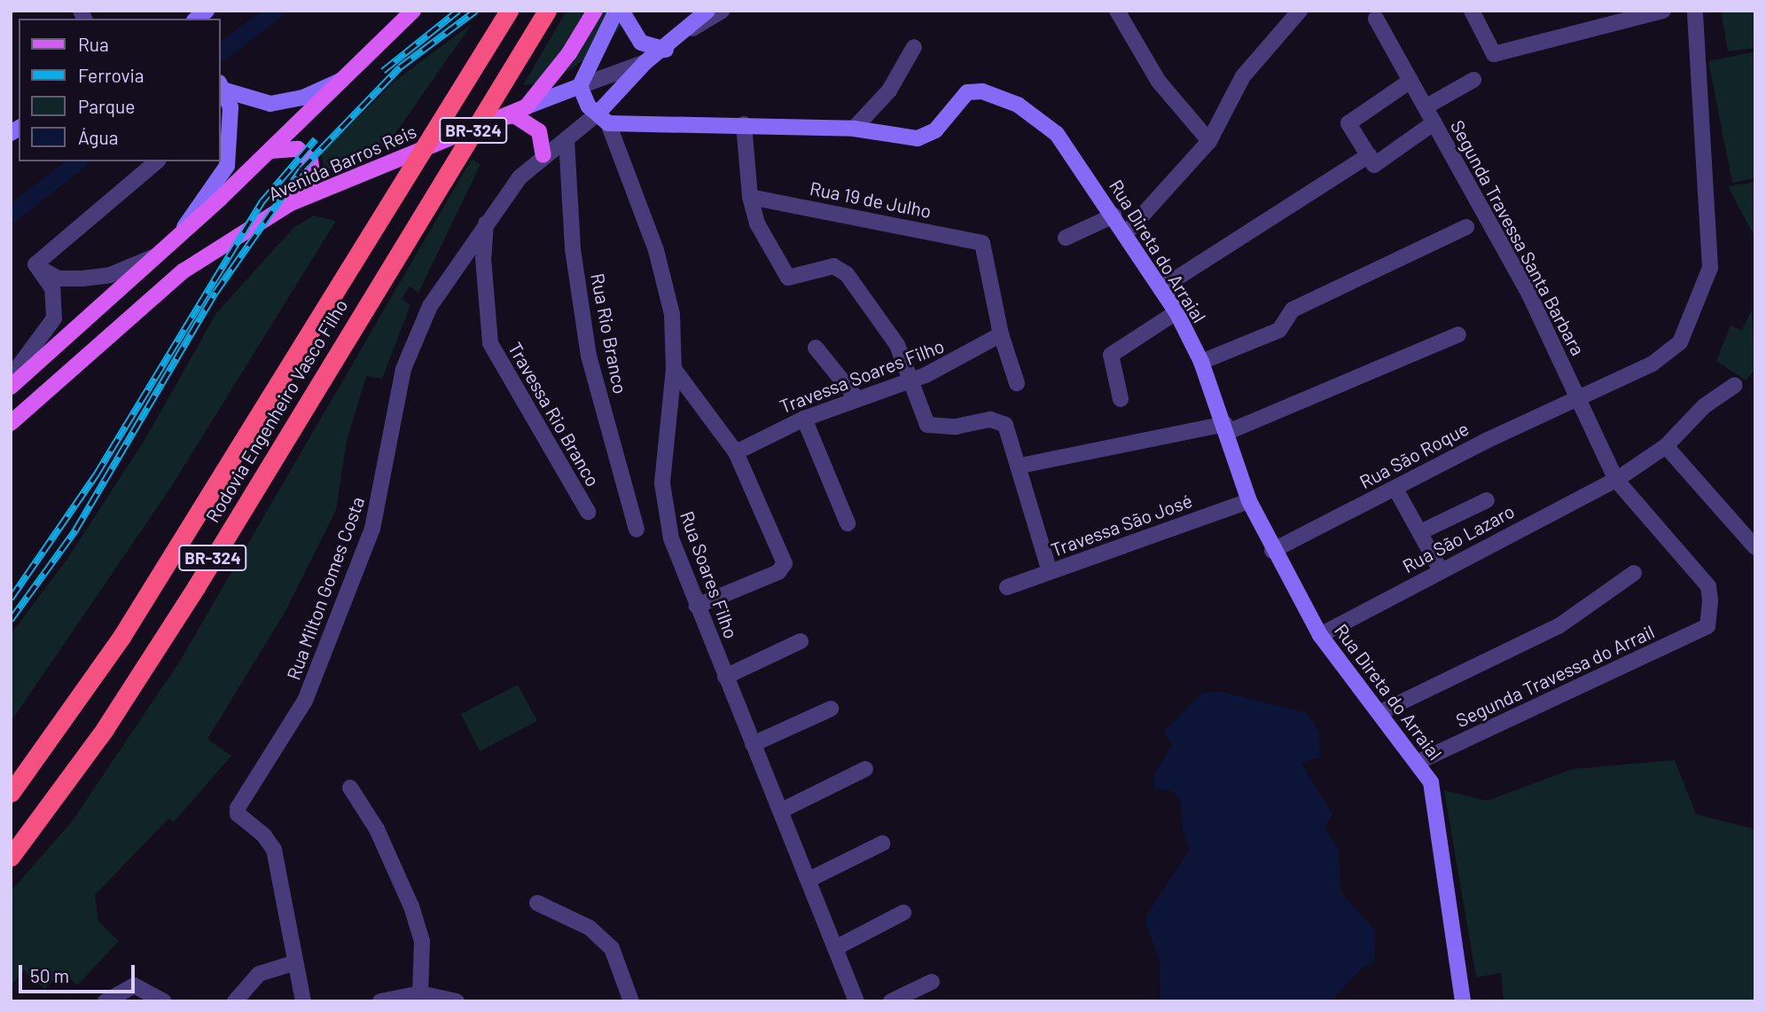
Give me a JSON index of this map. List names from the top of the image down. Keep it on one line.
{"streets":{"highway":["BR-324","Rodovia Engenheiro Vasco Filho"],"main road":["Avenida Barros Reis"],"street":["Rua 19 de Julho","Segunda Travessa Santa Barbara","Rua Direta do Arraial","Rua Rio Branco","Travessa Soares Filho","Travessa Rio Branco","Rua São Roque","Travessa São José","Rua São Lazaro","Rua Soares Filho","Rua Milton Gomes Costa","Segunda Travessa do Arrail"]},"crossings":[["Rua 19 de Julho","Travessa Soares Filho"],["Segunda Travessa Santa Barbara","Rua São Roque"],["Segunda Travessa Santa Barbara","Rua São Lazaro"],["Segunda Travessa Santa Barbara","Segunda Travessa do Arrail"],["Rua Direta do Arraial","Rua São Roque"],["Rua Direta do Arraial","Travessa São José"],["Rua Direta do Arraial","Rua São Lazaro"],["Rua Direta do Arraial","Rua Soares Filho"],["Rua Direta do Arraial","Rua Milton Gomes Costa"],["Rua Direta do Arraial","Segunda Travessa do Arrail"],["Rua Rio Branco","Rua Milton Gomes Costa"],["Travessa Rio Branco","Rua Milton Gomes Costa"],["Rua Soares Filho","Rua Milton Gomes Costa"]],"legend":["Rua","Ferrovia","Parque","Água"],"scale_bar":"50 m"}
